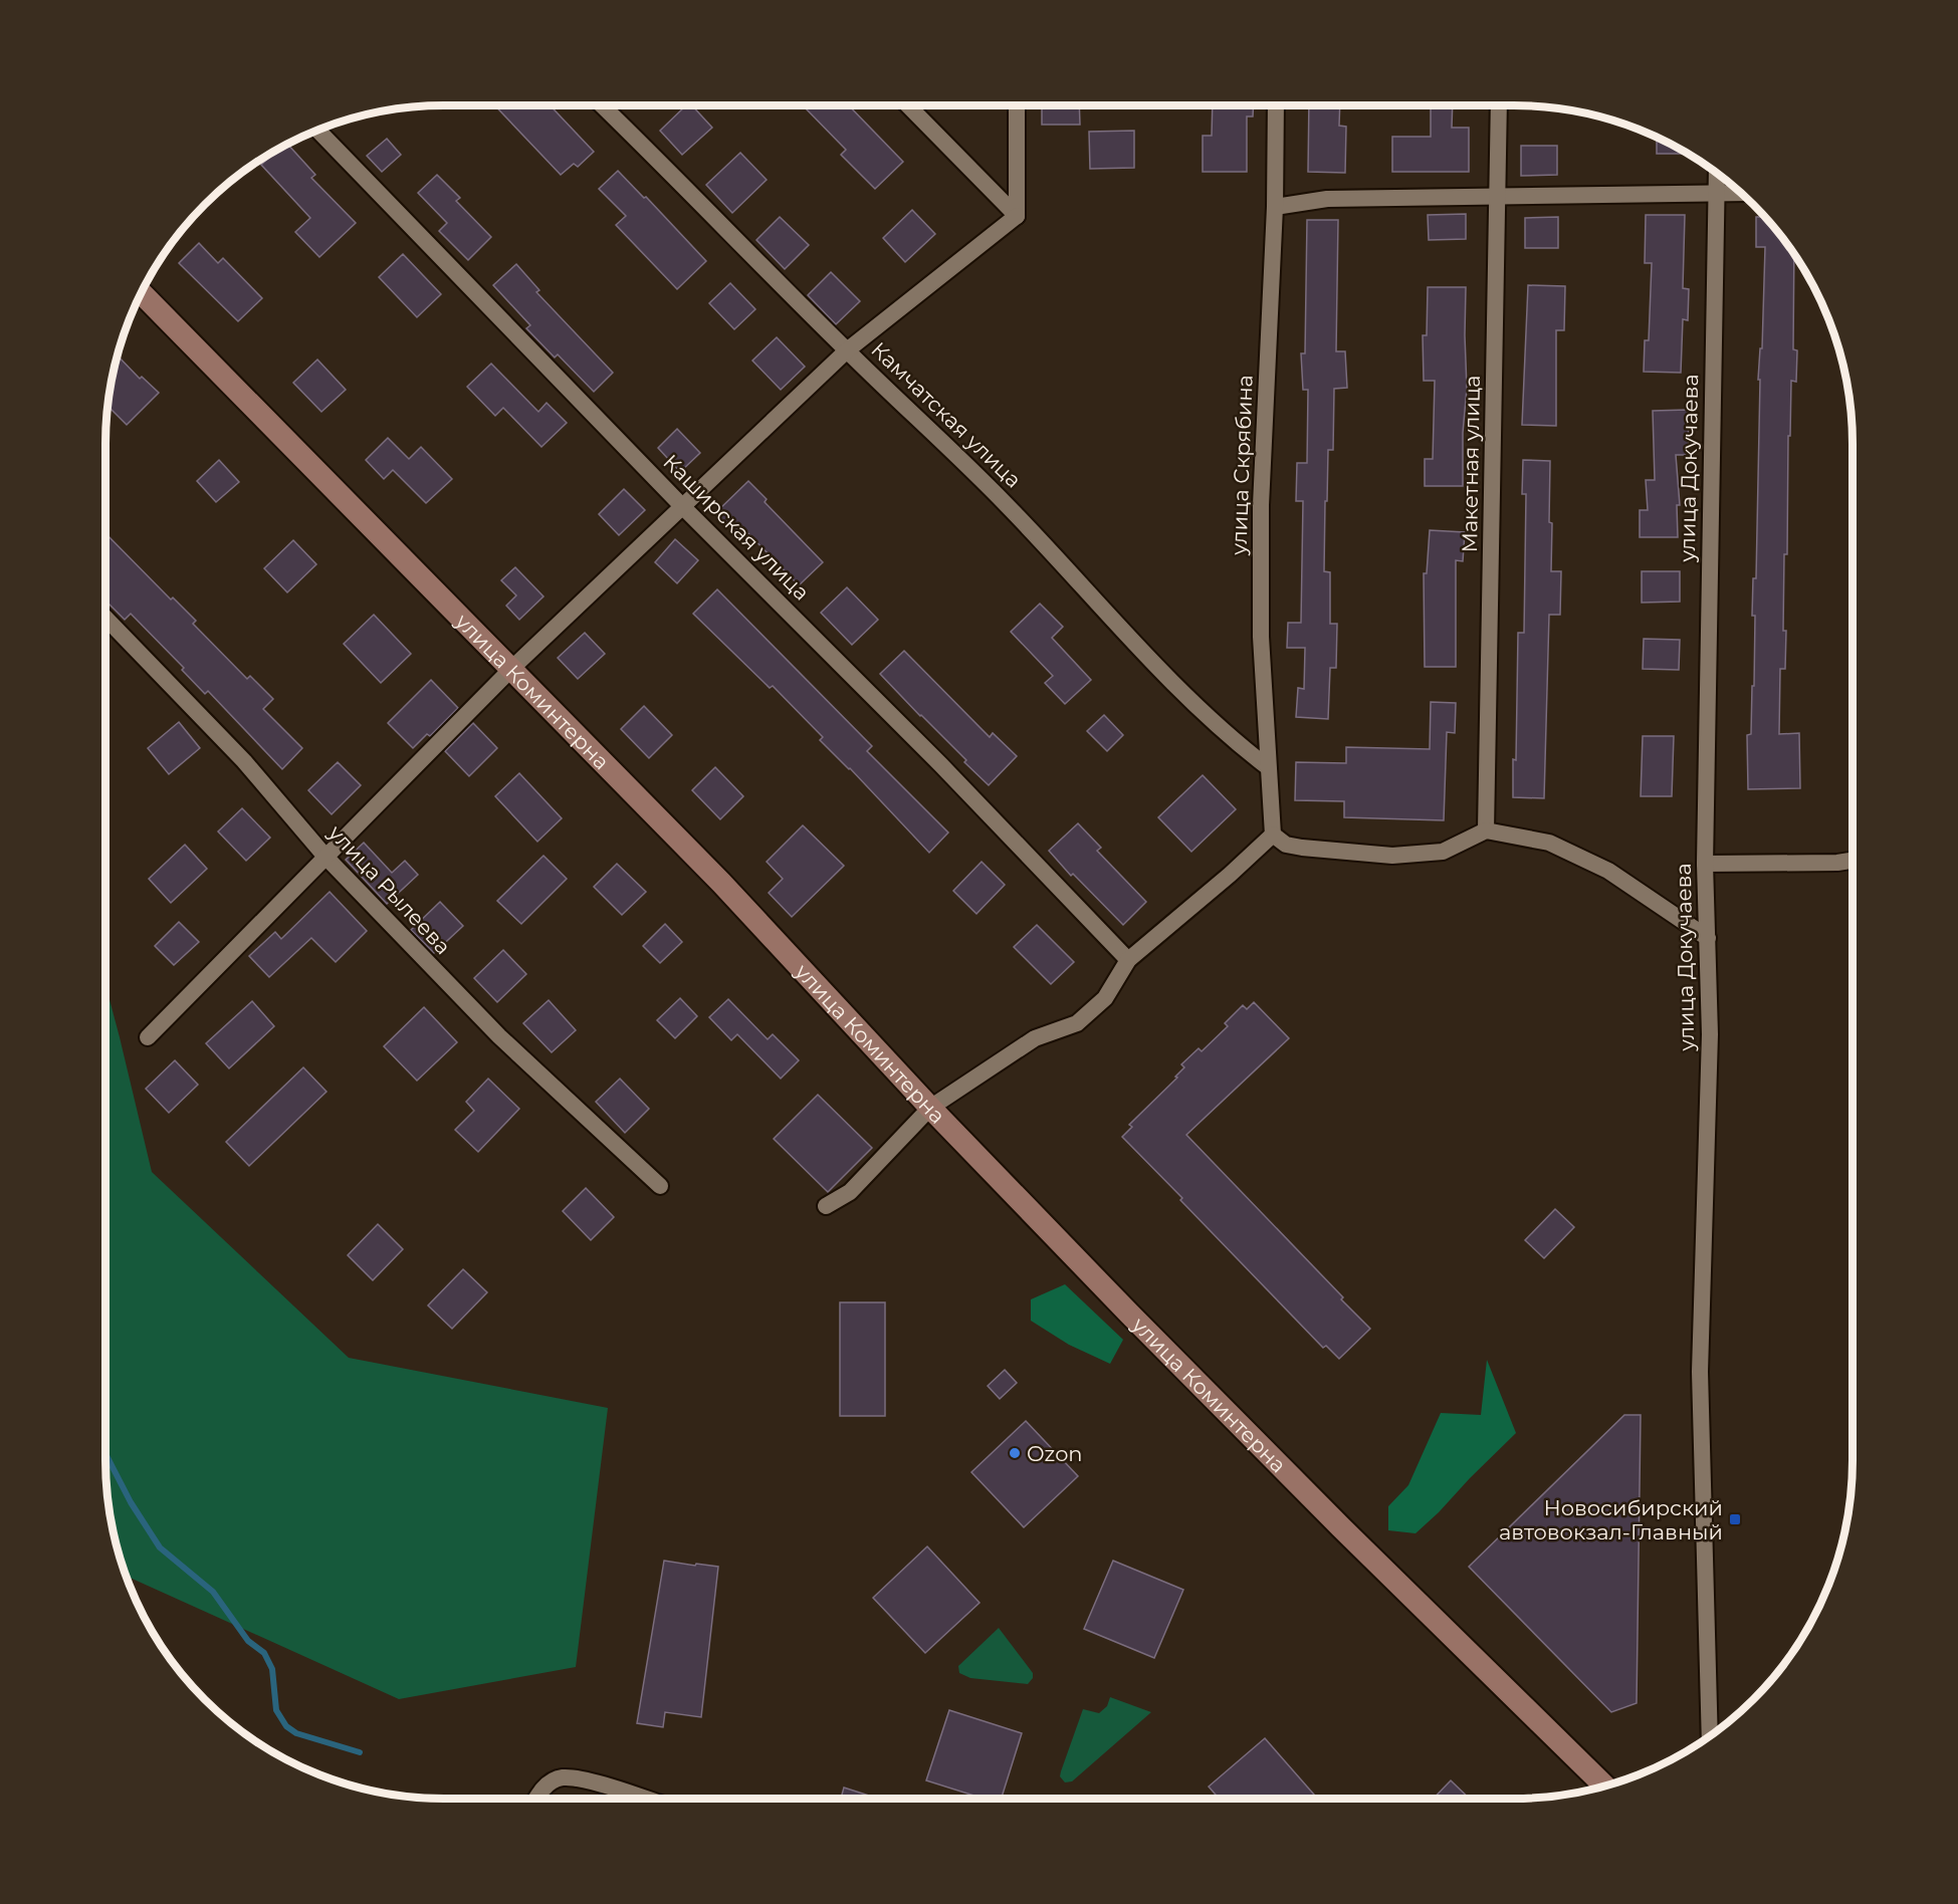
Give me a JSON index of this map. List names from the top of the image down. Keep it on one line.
{"streets":{"street":["Камчатская улица","Макетная улица","улица Скрябина","улица Докучаева","Каширская улица","улица Коминтерна","улица Рылеева"]},"crossings":[["Камчатская улица","улица Скрябина"]],"places":{"other":["Ozon"],"transit":["Новосибирский автовокзал-Главный"]}}
